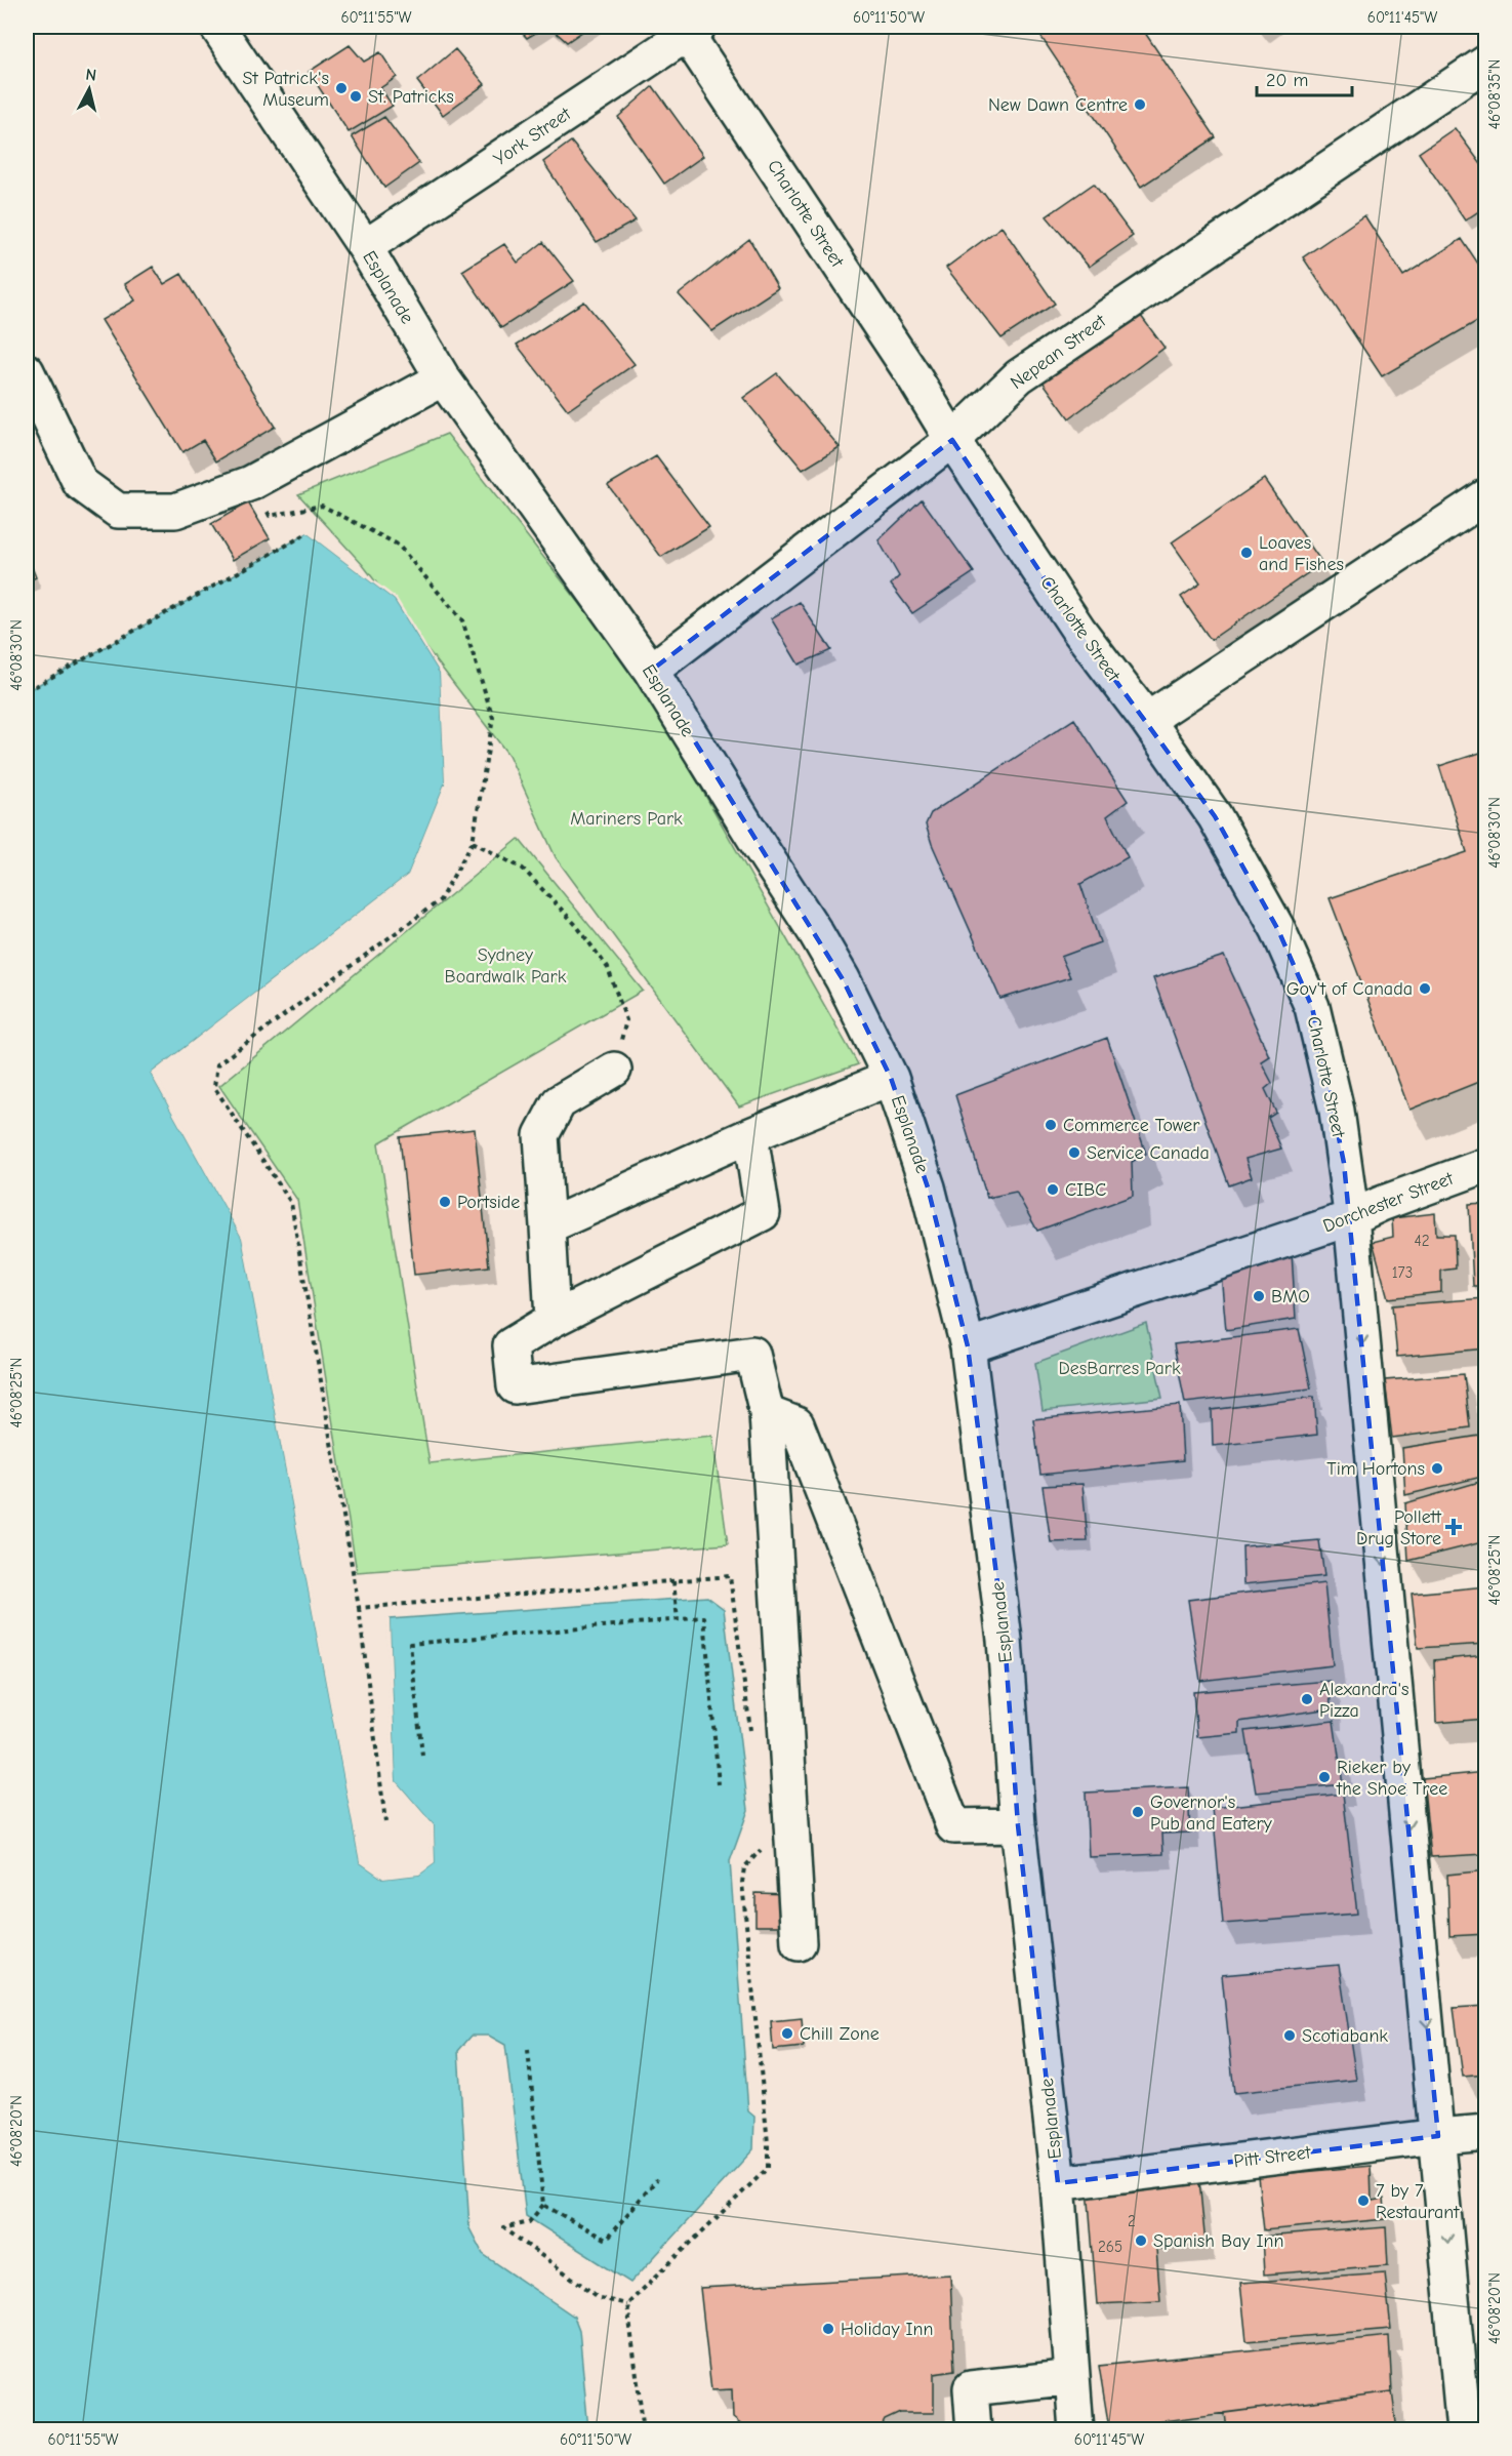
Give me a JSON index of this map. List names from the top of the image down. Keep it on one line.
{"streets":{"street":["York Street","Charlotte Street","Esplanade","Nepean Street","Dorchester Street","Pitt Street"]},"crossings":[["York Street","Charlotte Street"],["York Street","Esplanade"],["Charlotte Street","Nepean Street"],["Charlotte Street","Dorchester Street"],["Charlotte Street","Pitt Street"],["Esplanade","Nepean Street"],["Esplanade","Dorchester Street"],["Esplanade","Pitt Street"]],"one_way":["Charlotte Street"],"parks":["Mariners Park","Sydney Boardwalk Park","DesBarres Park"],"places":{"other":["St Patrick's Museum","St. Patricks","New Dawn Centre","Loaves and Fishes","Gov't of Canada","Commerce Tower","Service Canada","CIBC","Portside","BMO","Tim Hortons","Alexandra's Pizza","Rieker by the Shoe Tree","Governor's Pub and Eatery","Chill Zone","Scotiabank","7 by 7 Restaurant","Spanish Bay Inn","Holiday Inn"],"health":["Pollett Drug Store"]},"house_numbers":["42","173","2","265"],"scale_bar":"20 m","north":"top","coordinates":["60°11'55\"W","60°11'50\"W","60°11'45\"W","46°08'35\"N","46°08'30\"N","46°08'25\"N","46°08'20\"N"]}
